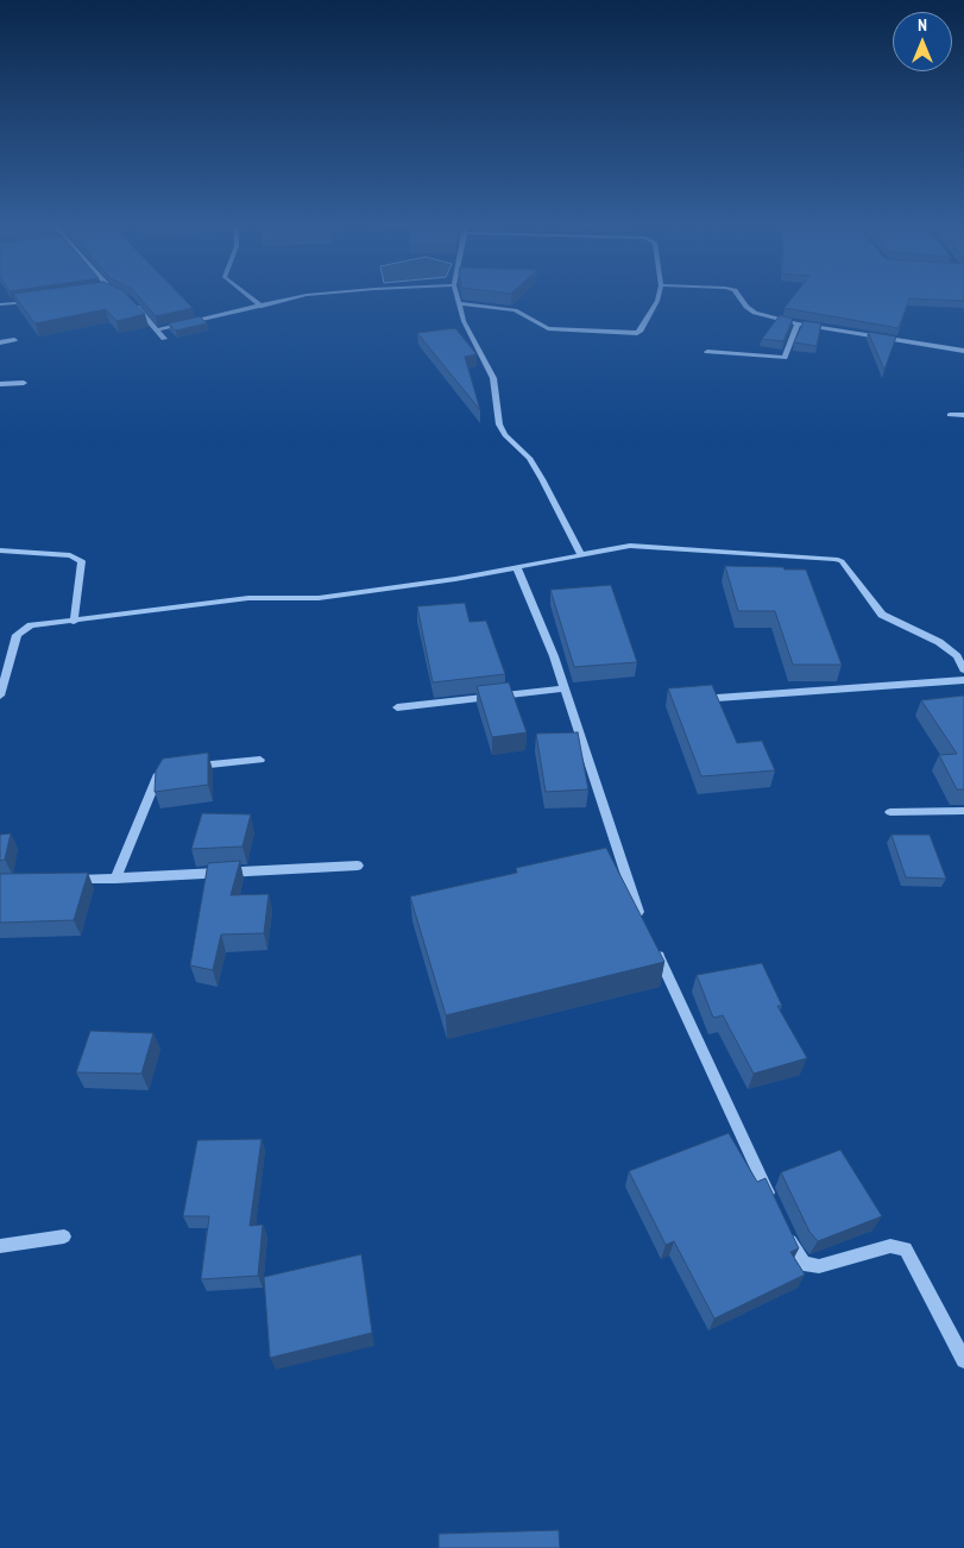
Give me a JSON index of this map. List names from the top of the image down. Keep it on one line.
{"north":"top"}
